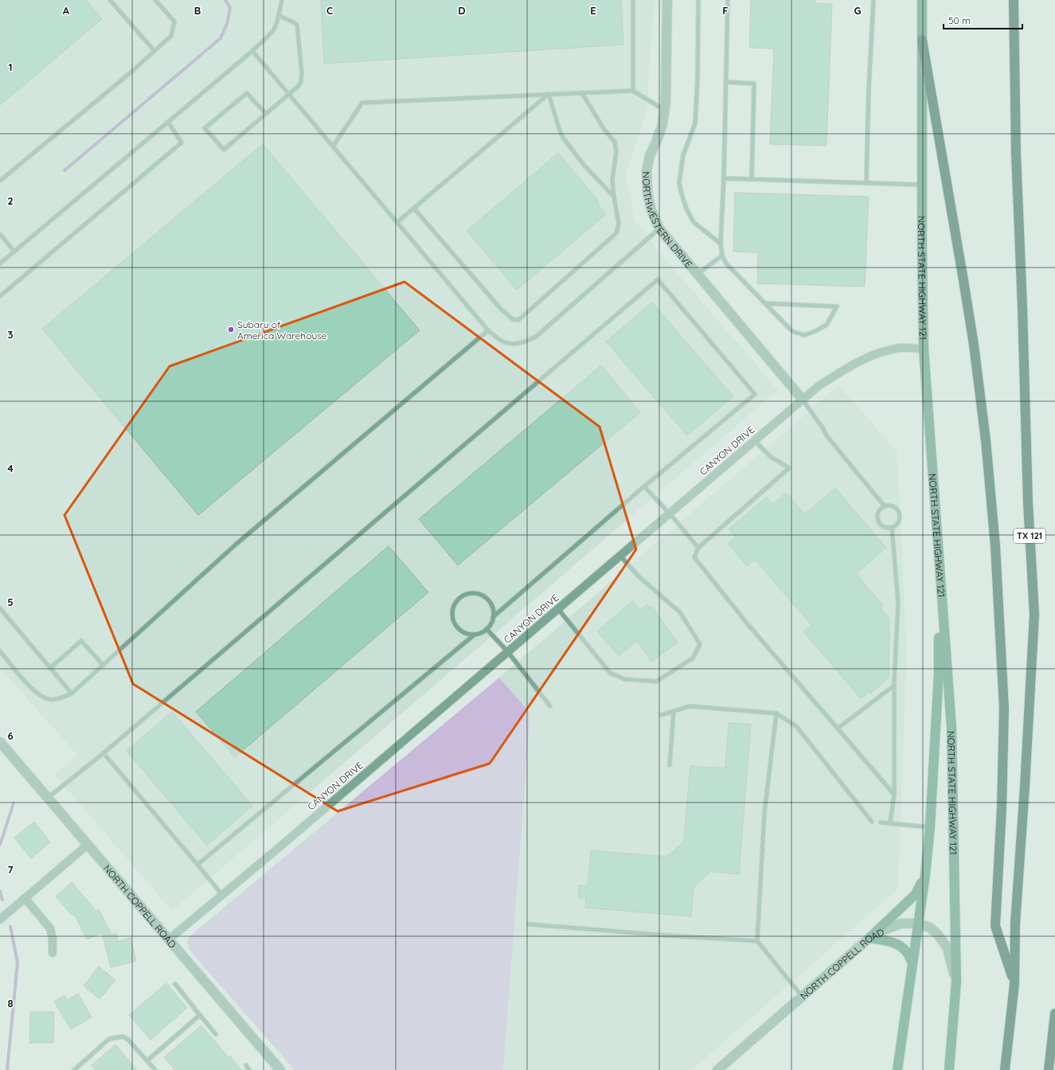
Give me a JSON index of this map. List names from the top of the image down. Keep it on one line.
{"streets":{"highway":["TX 121"],"main road":["NORTH STATE HIGHWAY 121"],"street":["NORTHWESTERN DRIVE","CANYON DRIVE","NORTH COPPELL ROAD"]},"crossings":[["NORTHWESTERN DRIVE","CANYON DRIVE"],["NORTH STATE HIGHWAY 121","CANYON DRIVE"],["NORTH STATE HIGHWAY 121","NORTH COPPELL ROAD"],["CANYON DRIVE","NORTH COPPELL ROAD"]],"places":["Subaru of America Warehouse"],"scale_bar":"50 m","grid":{"columns":["A","B","C","D","E","F","G"],"rows":["1","2","3","4","5","6","7","8"]}}
